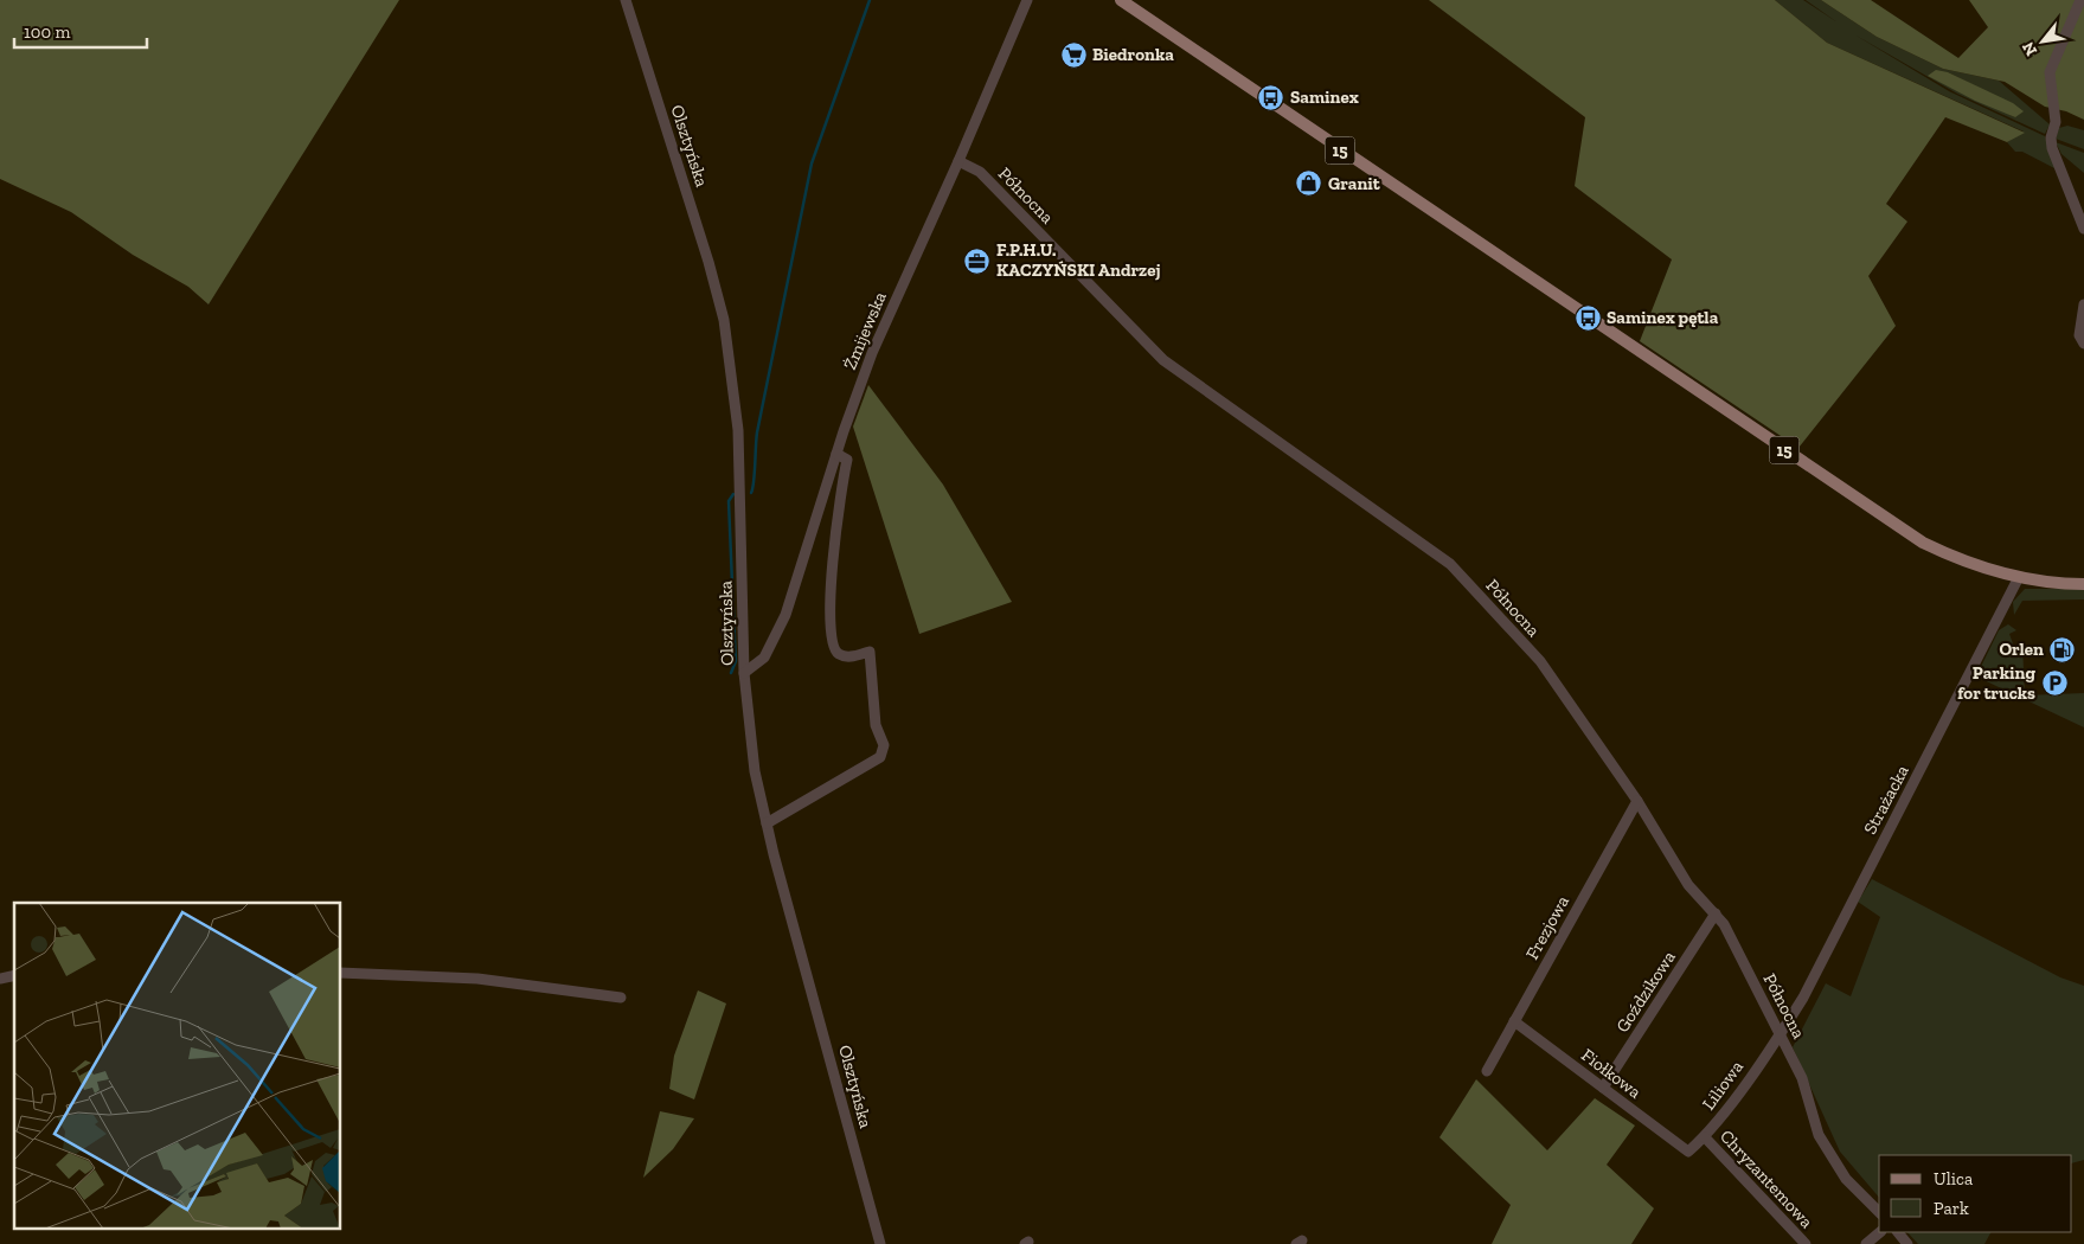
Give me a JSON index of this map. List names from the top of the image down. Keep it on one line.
{"streets":{"main road":["15"],"street":["Olsztyńska","Północna","Żmijewska","Strażacka","Frezjowa","Goździkowa","Fiołkowa","Liliowa","Chryzantemowa"]},"crossings":[["Olsztyńska","Żmijewska"],["15","Strażacka"],["Północna","Żmijewska"],["Północna","Strażacka"],["Północna","Frezjowa"],["Północna","Goździkowa"],["Północna","Liliowa"],["Strażacka","Liliowa"],["Frezjowa","Fiołkowa"],["Goździkowa","Fiołkowa"],["Fiołkowa","Liliowa"],["Liliowa","Chryzantemowa"]],"places":{"supermarket":["Biedronka"],"bus stop":["Saminex","Saminex pętla"],"shop":["Granit"],"office":["F.P.H.U. KACZYŃSKI Andrzej"],"fuel station":["Orlen"],"parking":["Parking for trucks"]},"legend":["Ulica","Park"],"scale_bar":"100 m","north":"bottom left"}
